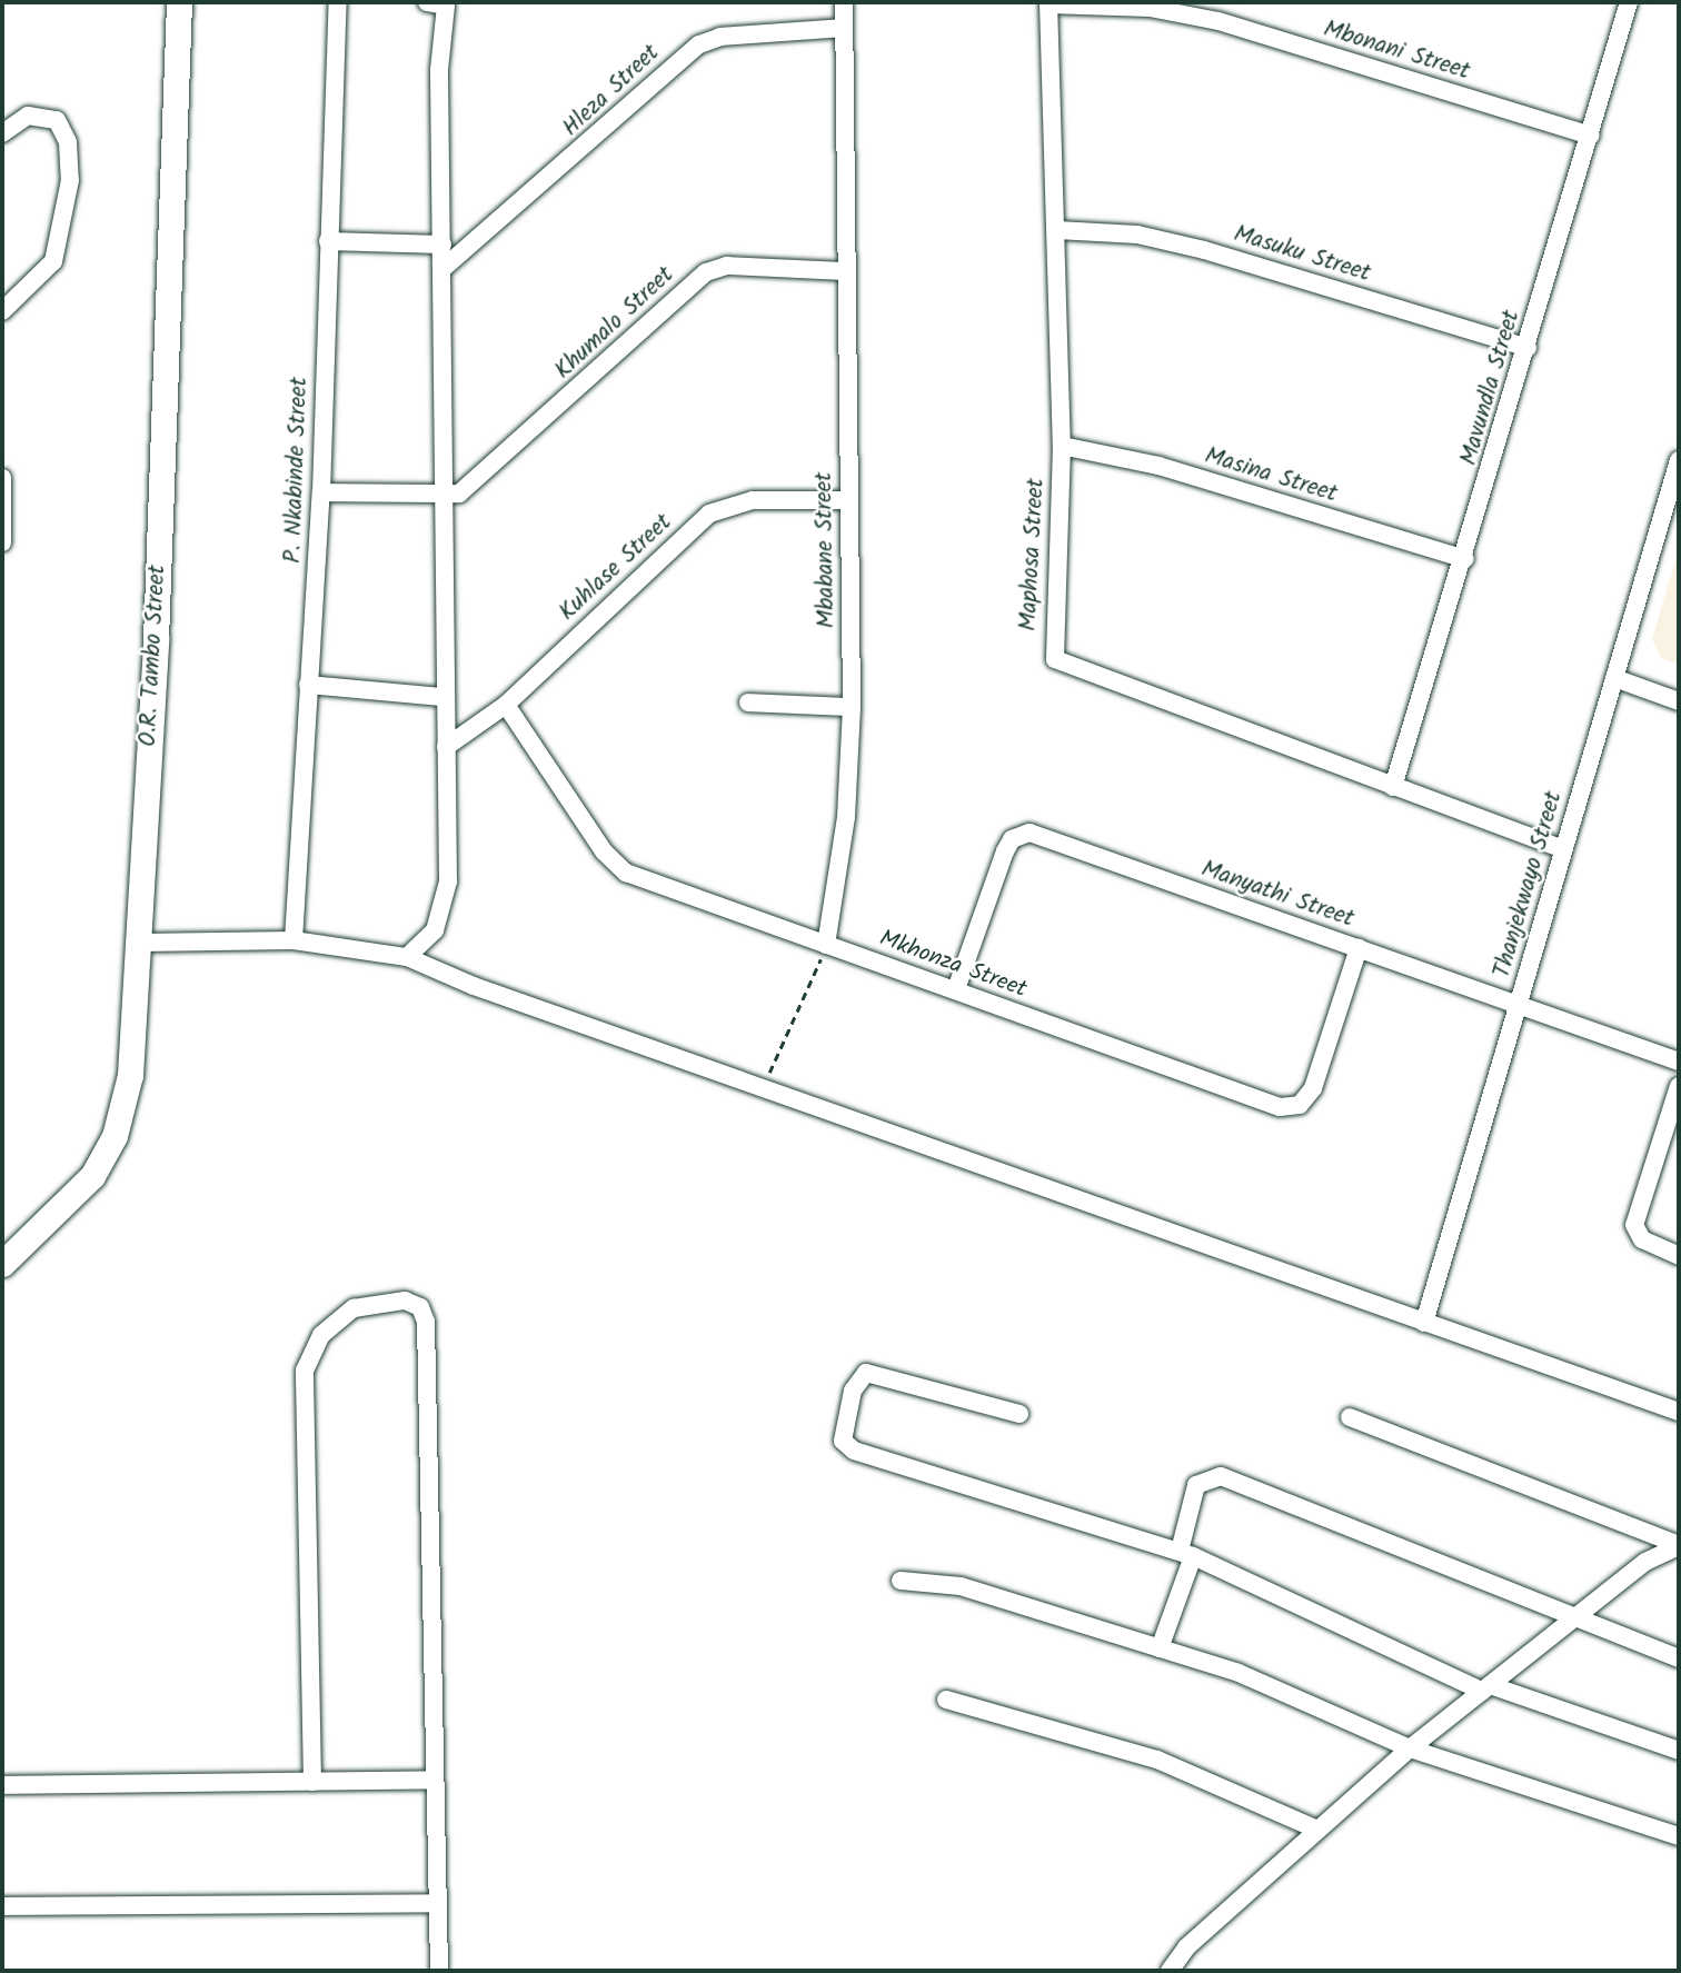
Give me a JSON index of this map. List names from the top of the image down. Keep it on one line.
{"streets":{"street":["Mbonani Street","Hleza Street","Masuku Street","Khumalo Street","Mavundla Street","P. Nkabinde Street","Masina Street","Mbabane Street","Maphosa Street","Kuhlase Street","O.R. Tambo Street","Thanjekwayo Street","Manyathi Street","Mkhonza Street"]},"crossings":[["Mbonani Street","Mavundla Street"],["Mbonani Street","Maphosa Street"],["Hleza Street","Mbabane Street"],["Masuku Street","Mavundla Street"],["Masuku Street","Maphosa Street"],["Khumalo Street","Mbabane Street"],["Mavundla Street","Masina Street"],["Mavundla Street","Maphosa Street"],["Masina Street","Maphosa Street"],["Mbabane Street","Kuhlase Street"],["Mbabane Street","Mkhonza Street"],["Maphosa Street","Thanjekwayo Street"],["Kuhlase Street","Mkhonza Street"],["Thanjekwayo Street","Manyathi Street"],["Manyathi Street","Mkhonza Street"]]}
